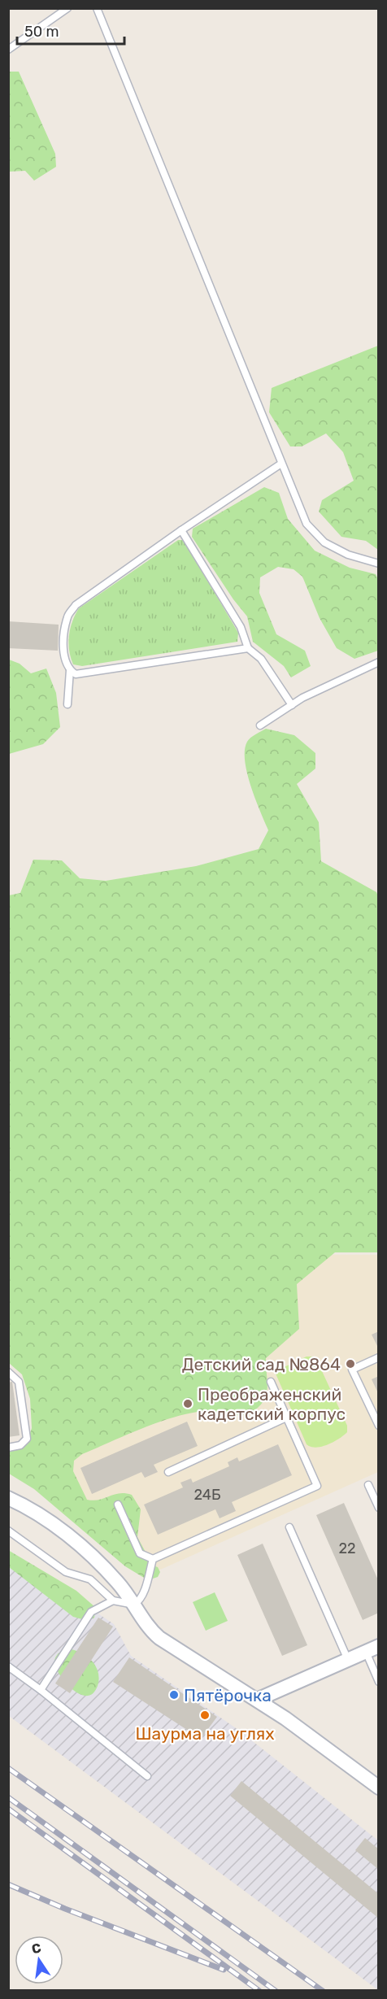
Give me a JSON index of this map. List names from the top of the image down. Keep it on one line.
{"places":["Детский сад №864","Преображенский кадетский корпус","Пятёрочка","Шаурма на углях"],"house_numbers":["24Б","22"],"scale_bar":"50 m","north":"top"}
